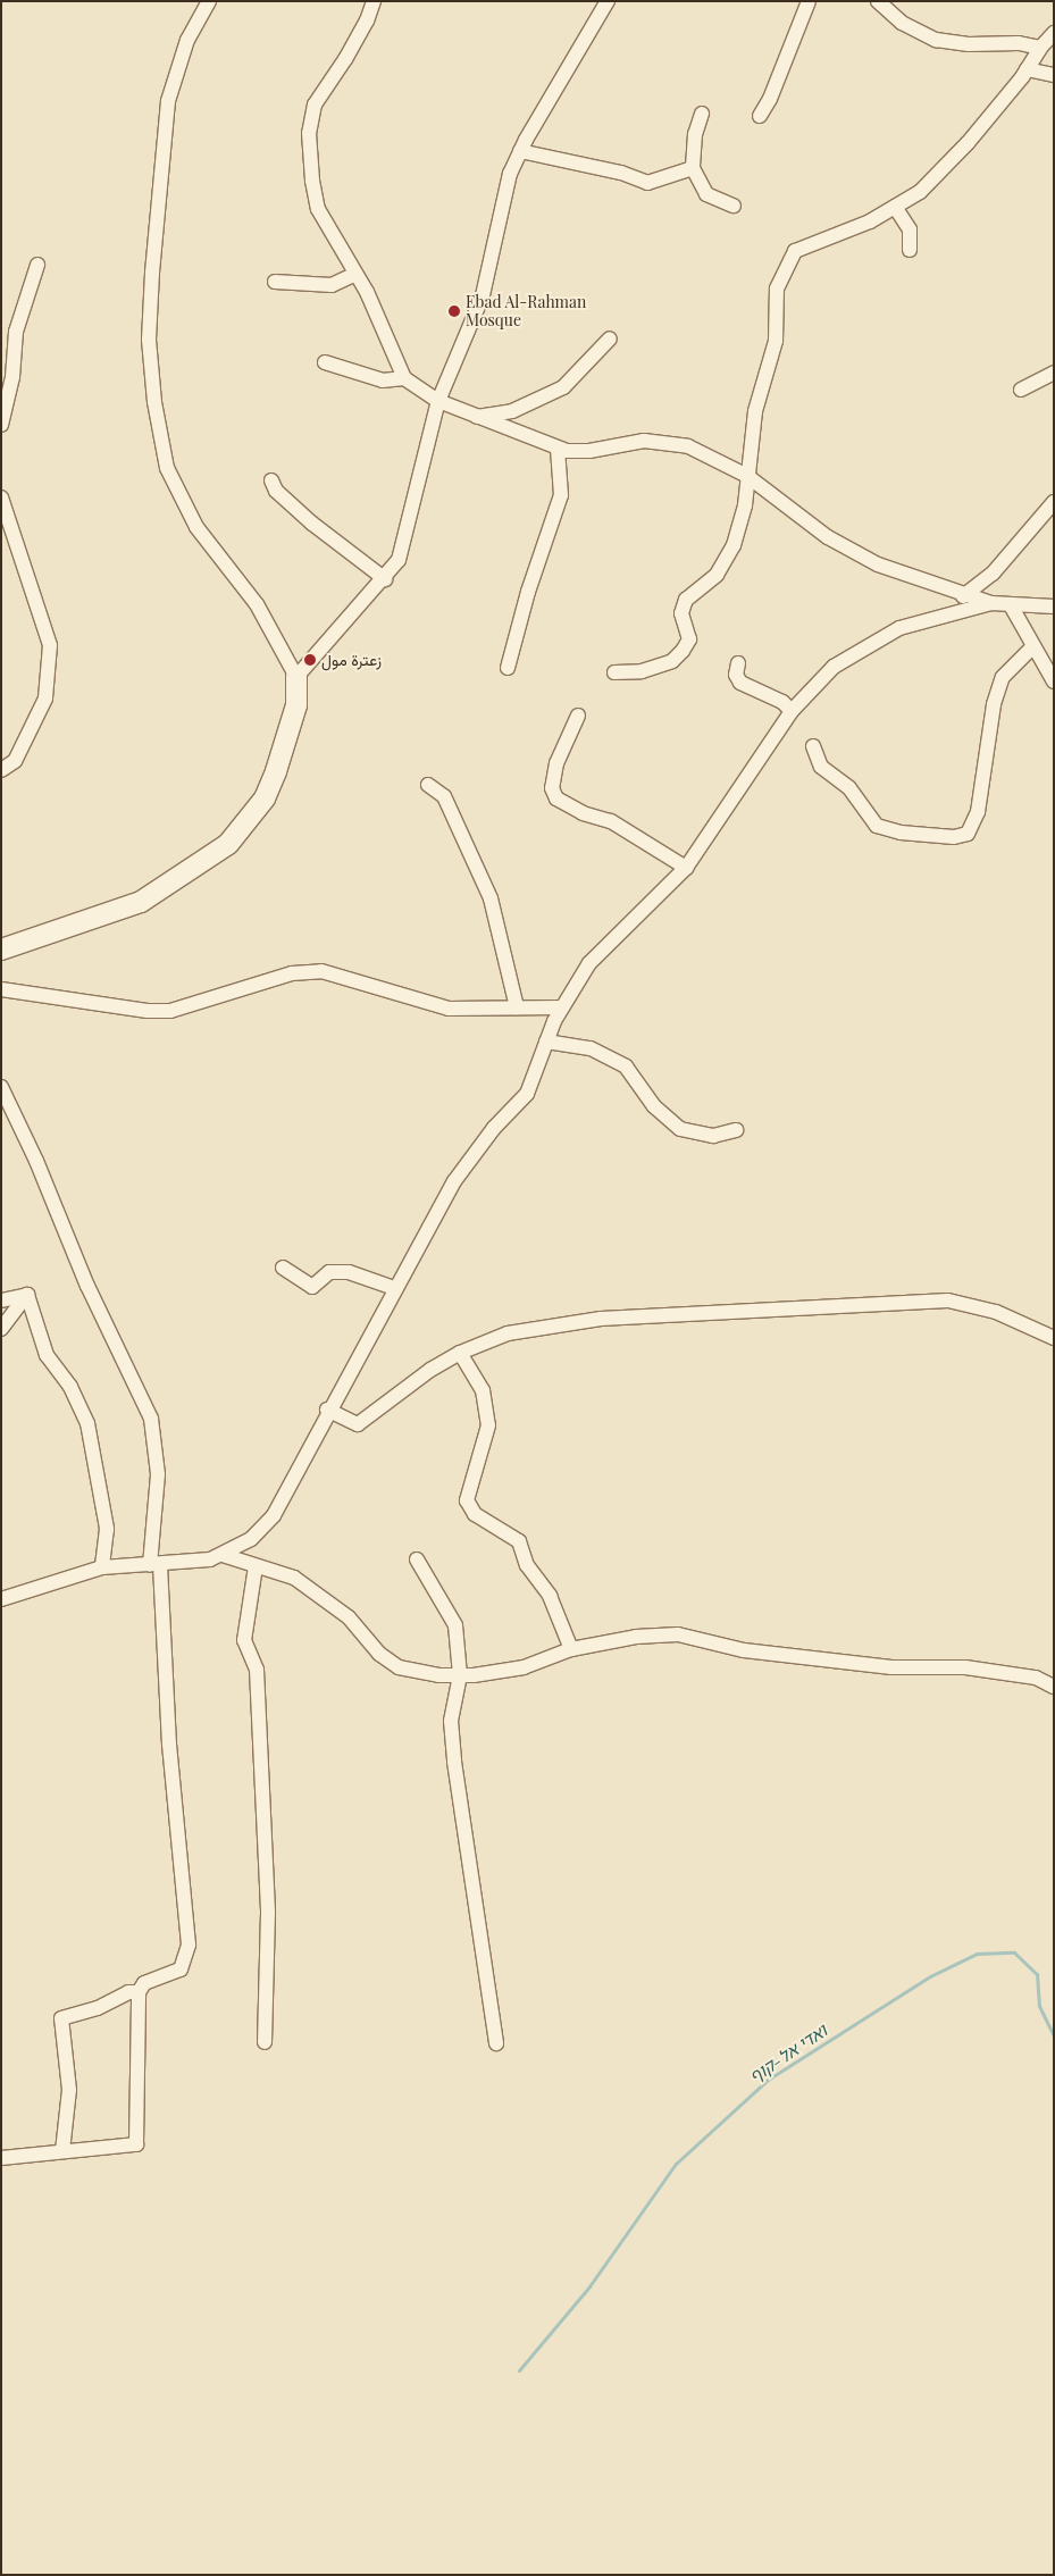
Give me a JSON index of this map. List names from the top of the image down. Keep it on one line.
{"water":["ואדי אל-קוף"],"places":["Ebad Al-Rahman Mosque","زعترة مول"]}
